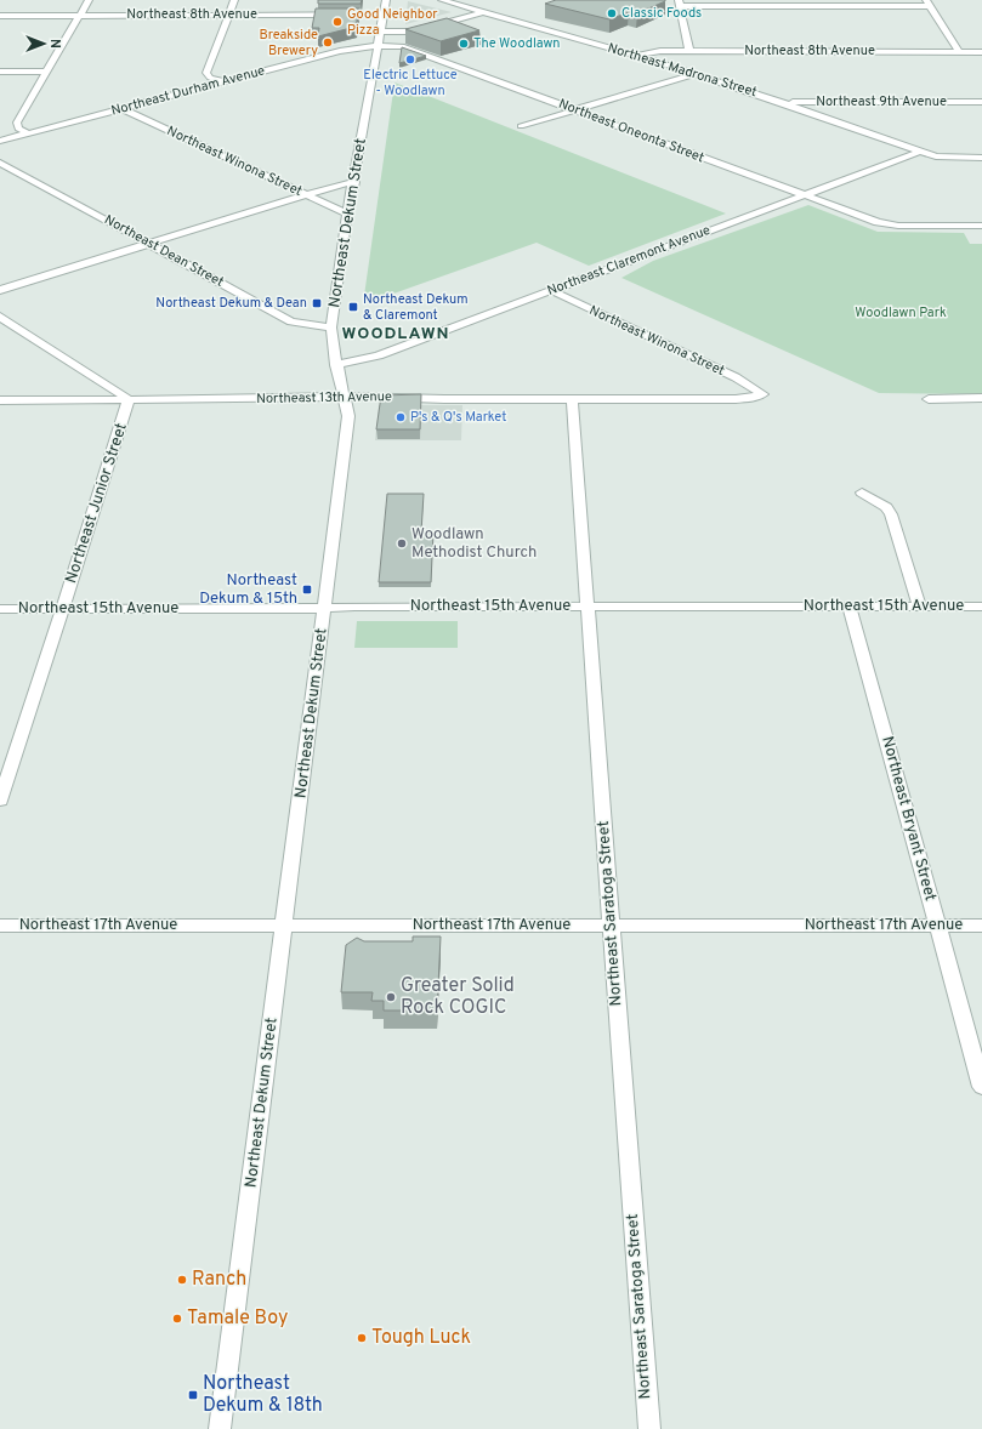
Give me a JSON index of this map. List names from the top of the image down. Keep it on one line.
{"streets":{"street":["Northeast 8th Avenue","Northeast Madrona Street","Northeast Durham Avenue","Northeast 9th Avenue","Northeast Oneonta Street","Northeast Winona Street","Northeast Dekum Street","Northeast Dean Street","Northeast Claremont Avenue","Northeast 13th Avenue","Northeast Junior Street","Northeast 15th Avenue","Northeast Bryant Street","Northeast Saratoga Street","Northeast 17th Avenue"]},"crossings":[["Northeast 8th Avenue","Northeast Madrona Street"],["Northeast 8th Avenue","Northeast Dekum Street"],["Northeast Madrona Street","Northeast 9th Avenue"],["Northeast Madrona Street","Northeast Claremont Avenue"],["Northeast Durham Avenue","Northeast Oneonta Street"],["Northeast Durham Avenue","Northeast Winona Street"],["Northeast Durham Avenue","Northeast Dekum Street"],["Northeast Oneonta Street","Northeast Dekum Street"],["Northeast Oneonta Street","Northeast Claremont Avenue"],["Northeast Winona Street","Northeast Dekum Street"],["Northeast Winona Street","Northeast Claremont Avenue"],["Northeast Winona Street","Northeast 13th Avenue"],["Northeast Dekum Street","Northeast Dean Street"],["Northeast Dekum Street","Northeast Claremont Avenue"],["Northeast Dekum Street","Northeast 13th Avenue"],["Northeast Dekum Street","Northeast 15th Avenue"],["Northeast Dekum Street","Northeast 17th Avenue"],["Northeast 13th Avenue","Northeast Junior Street"],["Northeast 13th Avenue","Northeast Saratoga Street"],["Northeast Junior Street","Northeast 15th Avenue"],["Northeast 15th Avenue","Northeast Bryant Street"],["Northeast 15th Avenue","Northeast Saratoga Street"],["Northeast Bryant Street","Northeast 17th Avenue"],["Northeast Saratoga Street","Northeast 17th Avenue"]],"districts":["WOODLAWN"],"parks":["Woodlawn Park"],"places":{"other":["Classic Foods","Good Neighbor Pizza","Breakside Brewery","The Woodlawn","Electric Lettuce - Woodlawn","P's & Q's Market","Woodlawn Methodist Church","Greater Solid Rock COGIC","Ranch","Tamale Boy","Tough Luck"],"transit":["Northeast Dekum & Dean","Northeast Dekum & Claremont","Northeast Dekum & 15th","Northeast Dekum & 18th"]},"north":"right"}
